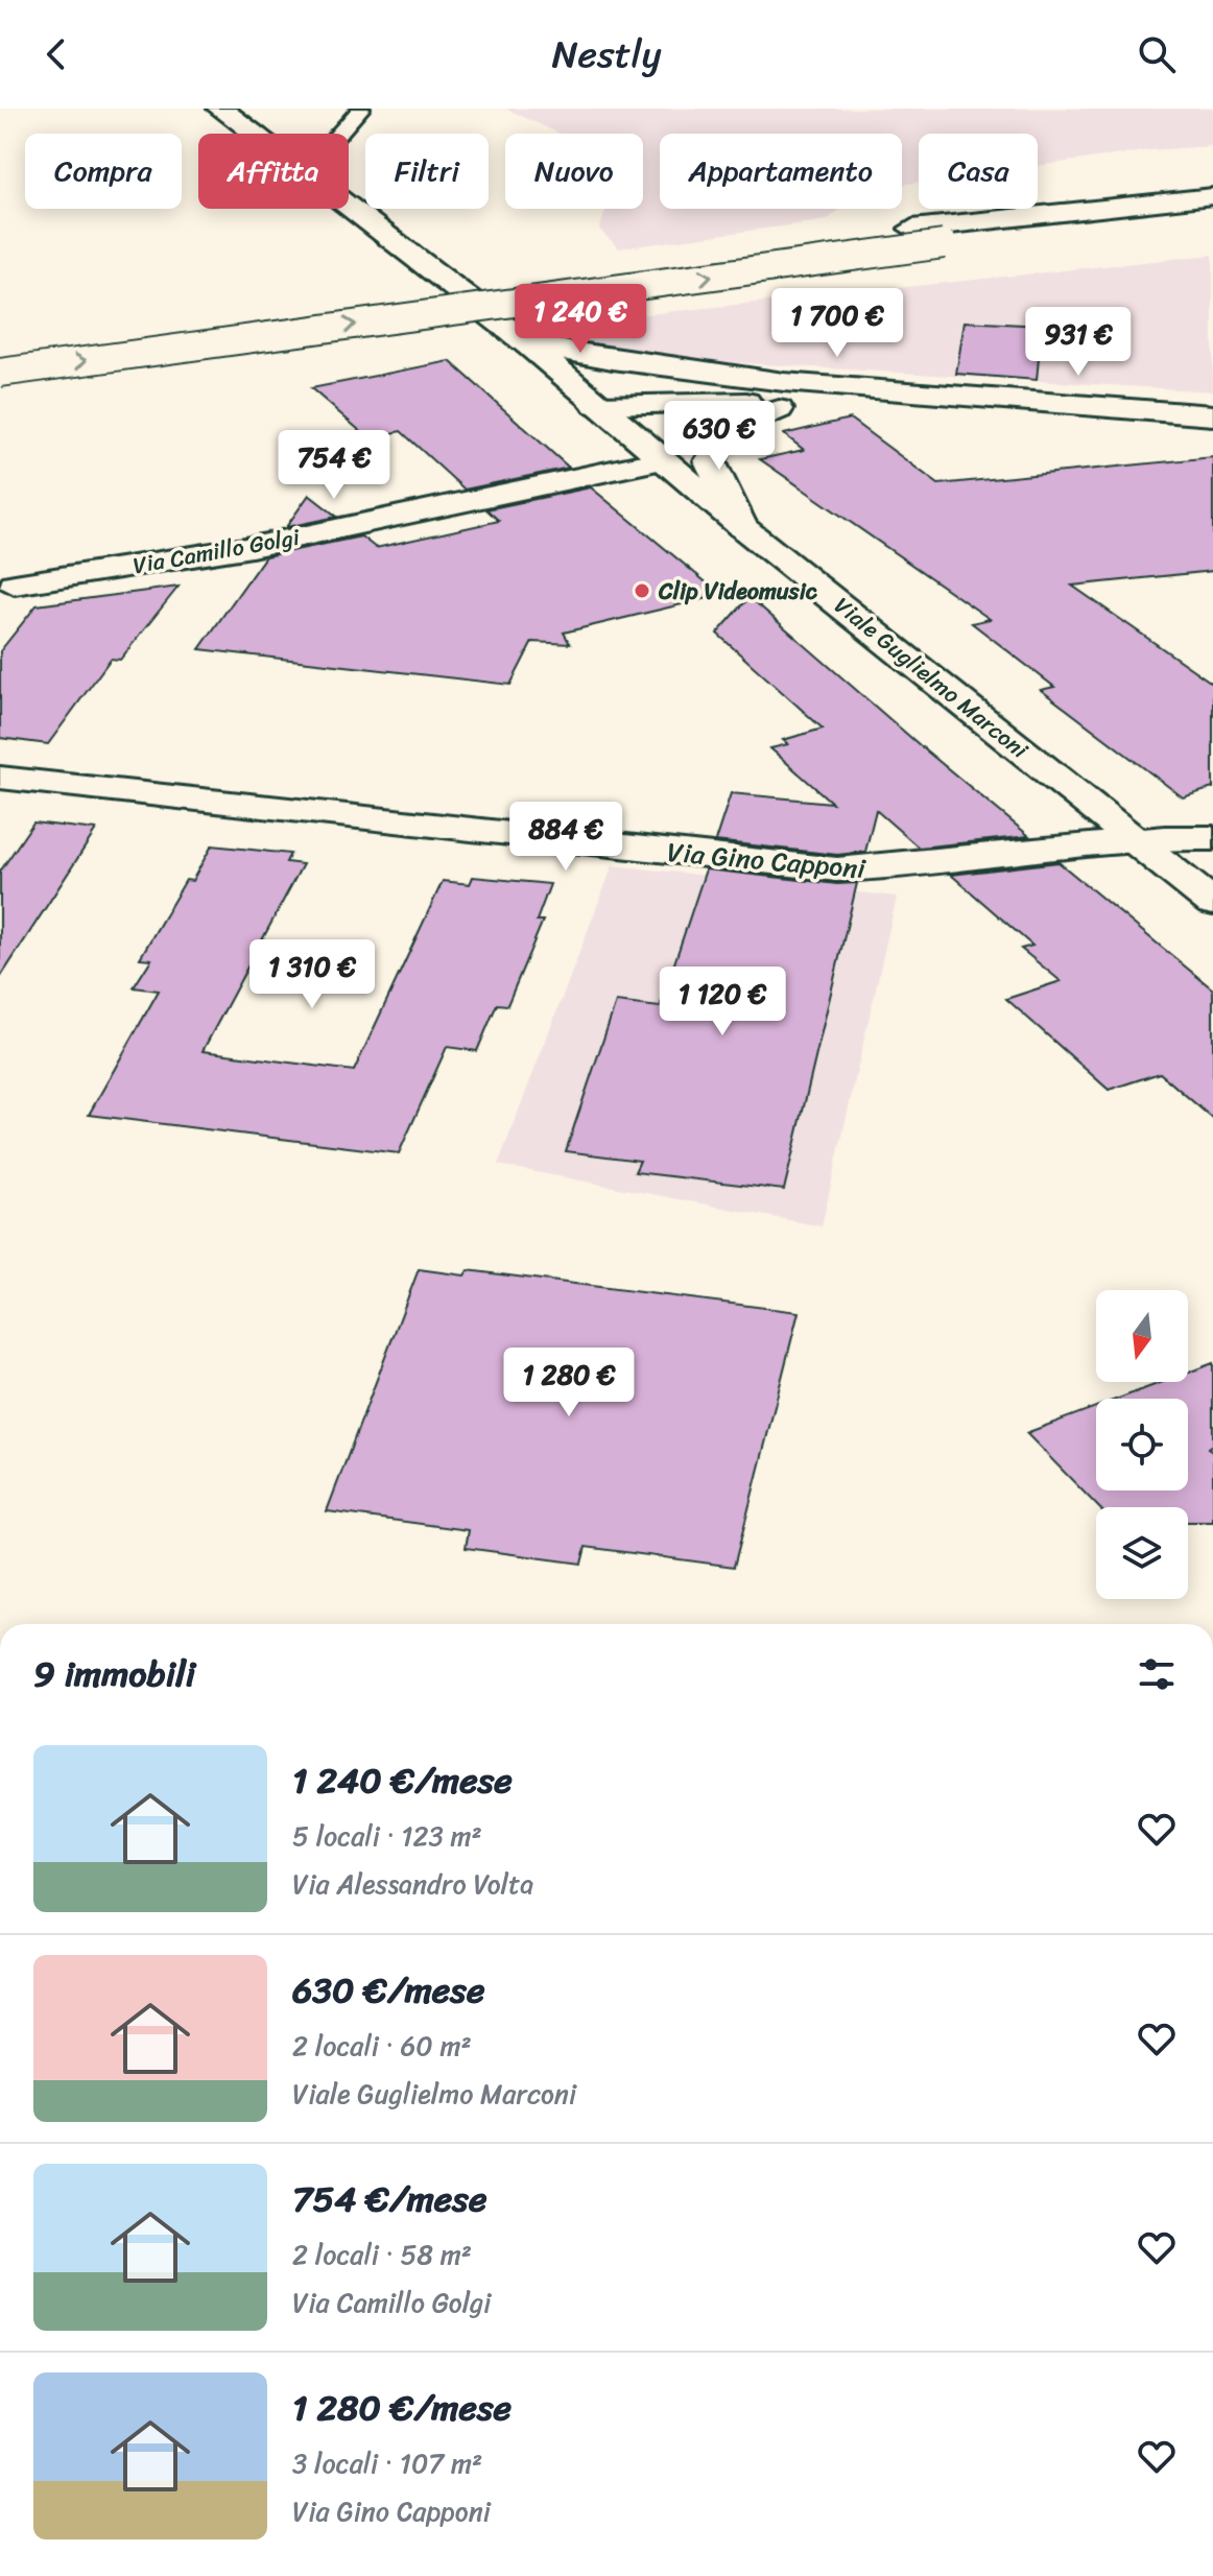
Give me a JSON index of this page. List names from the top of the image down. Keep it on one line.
{"streets":{"main road":["Via Camillo Golgi","Viale Guglielmo Marconi","Via Gino Capponi"]},"crossings":[["Via Camillo Golgi","Viale Guglielmo Marconi"],["Viale Guglielmo Marconi","Via Gino Capponi"]],"places":["Clip Videomusic"],"north":"bottom","page":{"header":"Nestly","chip":["Compra","Affitta","Filtri","Nuovo","Appartamento","Casa"],"price":["1 240 €","1 700 €","931 €","630 €","754 €","884 €","1 310 €","1 120 €","1 280 €"],"heading":"9 immobili","list":[{"name":"1 240 €/mese","note":"5 locali · 123 m² · Via Alessandro Volta"},{"name":"630 €/mese","note":"2 locali · 60 m² · Viale Guglielmo Marconi"},{"name":"754 €/mese","note":"2 locali · 58 m² · Via Camillo Golgi"},{"name":"1 280 €/mese","note":"3 locali · 107 m² · Via Gino Capponi"}]}}
